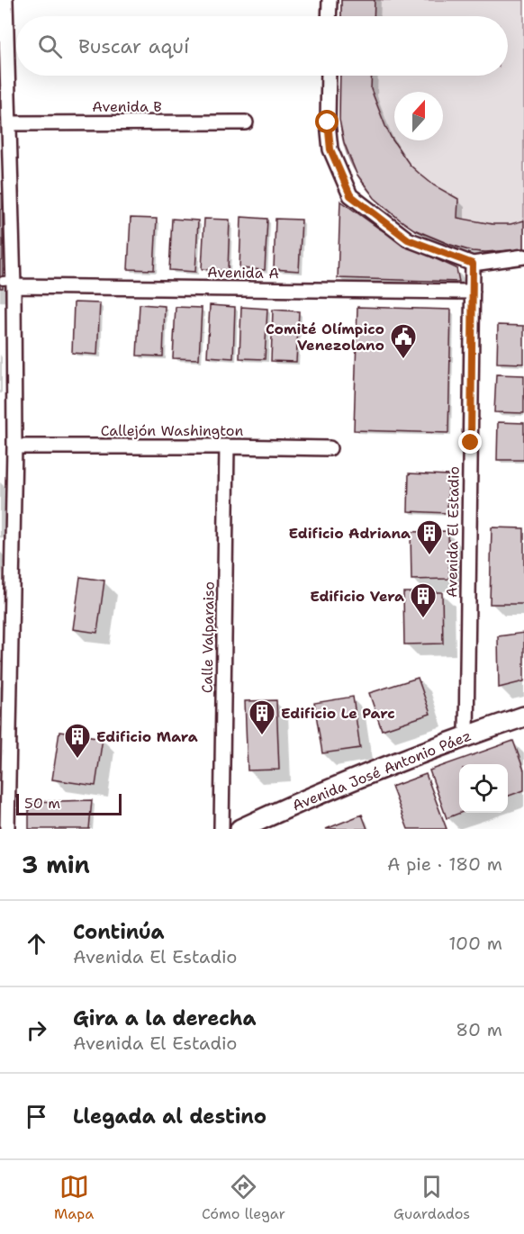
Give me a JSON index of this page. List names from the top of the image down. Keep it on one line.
{"streets":{"main road":["Avenida José Antonio Páez"],"street":["Avenida B","Avenida A","Callejón Washington","Avenida El Estadio","Calle Valparaiso"]},"crossings":[["Avenida A","Avenida El Estadio"],["Callejón Washington","Calle Valparaiso"],["Avenida El Estadio","Avenida José Antonio Páez"]],"places":{"public building":["Comité Olímpico Venezolano"],"building":["Edificio Adriana","Edificio Vera","Edificio Le Parc","Edificio Mara"]},"scale_bar":"50 m","north":"top","page":{"search":"Buscar aquí","scale":"50 m","heading":["3 min","A pie · 180 m"],"list":[["Continúa","Avenida El Estadio","100 m"],["Gira a la derecha","Avenida El Estadio","80 m"],"Llegada al destino"],"nav":["Mapa","Cómo llegar","Guardados"]}}
